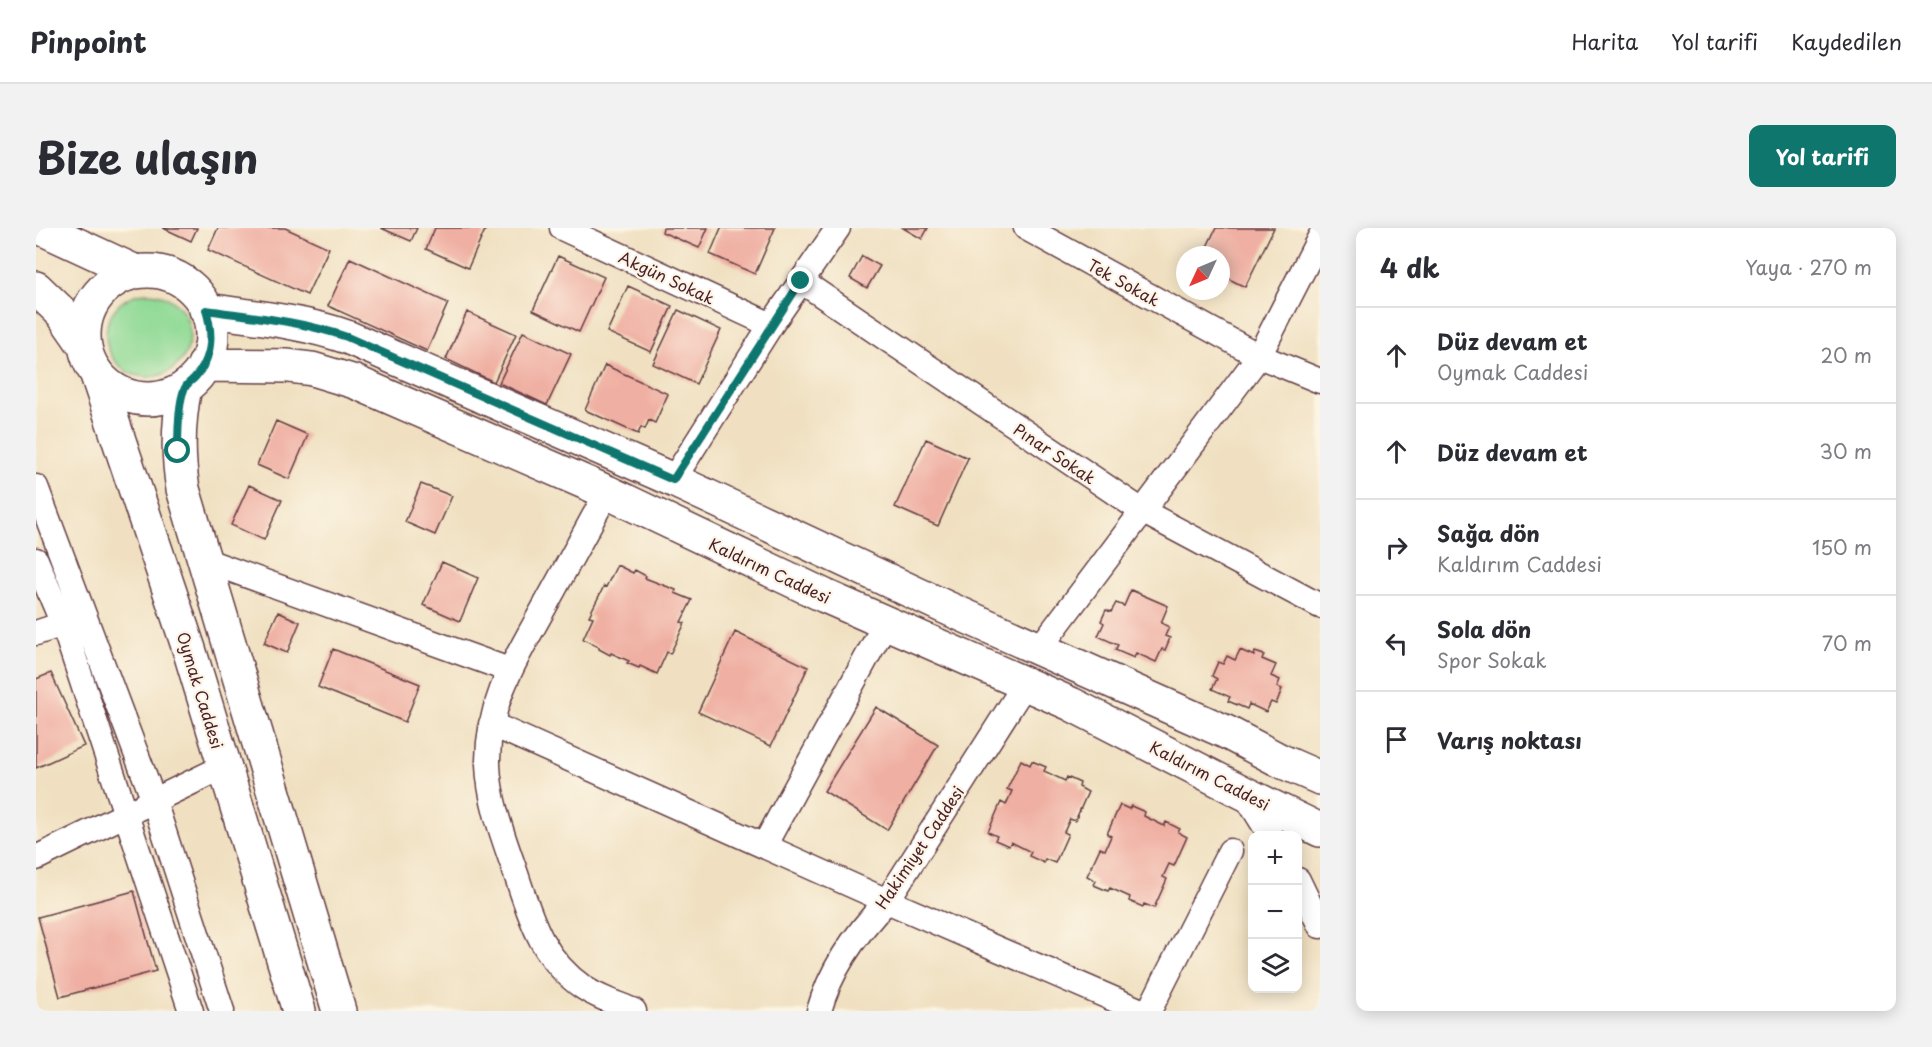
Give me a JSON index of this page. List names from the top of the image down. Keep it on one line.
{"streets":{"street":["Akgün Sokak","Tek Sokak","Pınar Sokak","Kaldırım Caddesi","Oymak Caddesi","Hakimiyet Caddesi"]},"crossings":[["Kaldırım Caddesi","Oymak Caddesi"],["Kaldırım Caddesi","Hakimiyet Caddesi"]],"north":"bottom left","page":{"header":"Pinpoint","nav":["Harita","Yol tarifi","Kaydedilen"],"title":"Bize ulaşın","buttons":"Yol tarifi","heading":["4 dk","Yaya · 270 m"],"list":[["Düz devam et","Oymak Caddesi","20 m"],["Düz devam et","30 m"],["Sağa dön","Kaldırım Caddesi","150 m"],["Sola dön","Spor Sokak","70 m"],"Varış noktası"],"map_buttons":["+","−"]}}
